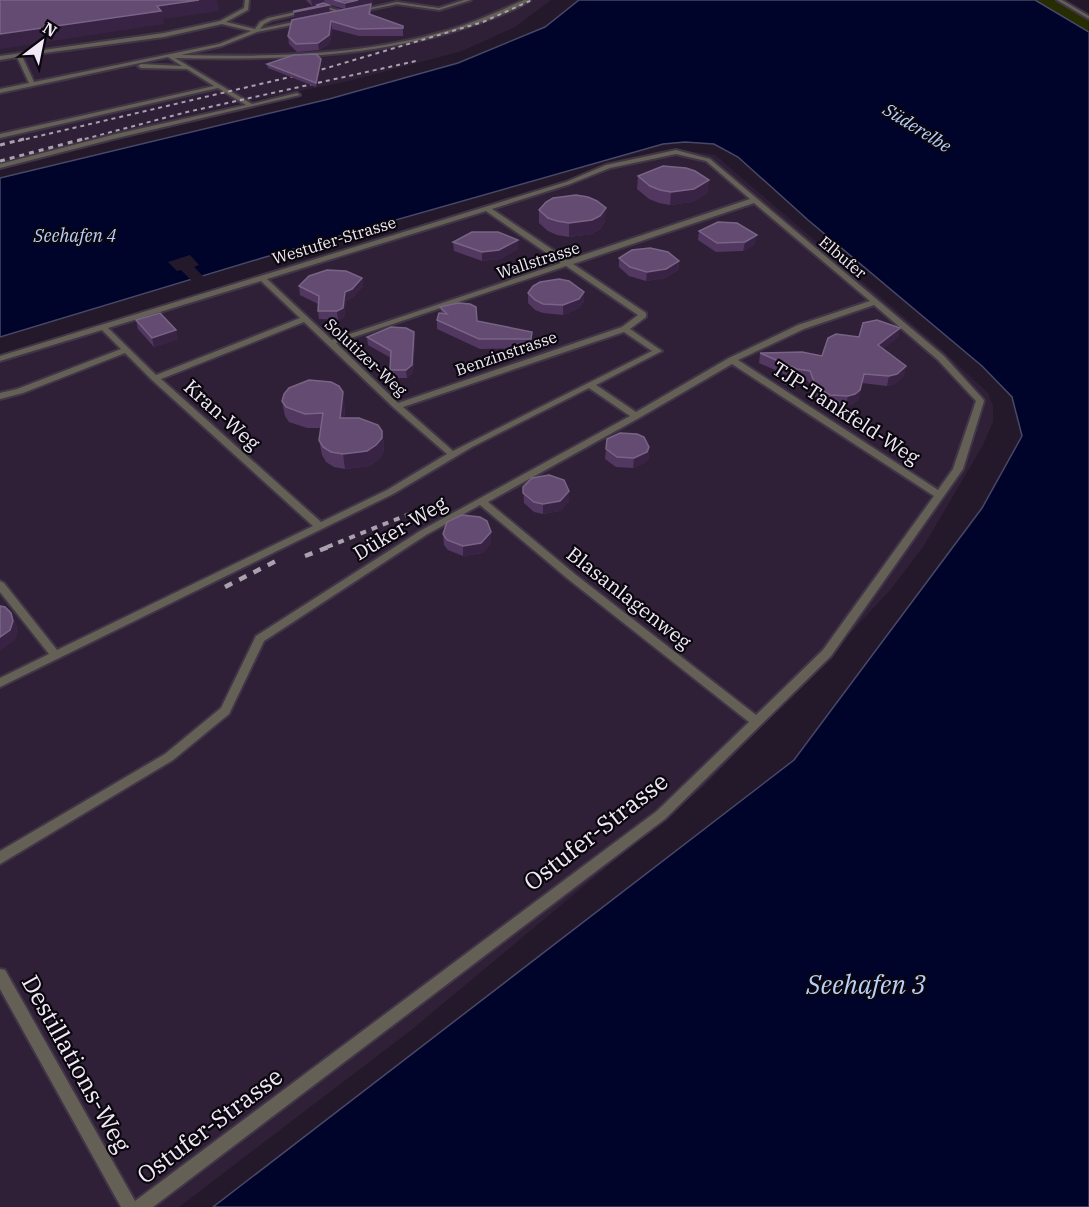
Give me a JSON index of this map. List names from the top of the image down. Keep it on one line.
{"streets":{"lane":["Westufer-Strasse","Elbufer","Wallstrasse","Benzinstrasse","Solutizer-Weg","TJP-Tankfeld-Weg","Kran-Weg","Düker-Weg","Blasanlagenweg","Ostufer-Strasse","Destillations-Weg"]},"crossings":[["Westufer-Strasse","Elbufer"],["Westufer-Strasse","Solutizer-Weg"],["Westufer-Strasse","Kran-Weg"],["Elbufer","Wallstrasse"],["Elbufer","Düker-Weg"],["Elbufer","Ostufer-Strasse"],["Wallstrasse","Benzinstrasse"],["Wallstrasse","Solutizer-Weg"],["Benzinstrasse","Solutizer-Weg"],["TJP-Tankfeld-Weg","Düker-Weg"],["TJP-Tankfeld-Weg","Ostufer-Strasse"],["Düker-Weg","Blasanlagenweg"],["Blasanlagenweg","Ostufer-Strasse"]],"water":["Süderelbe","Seehafen 4","Seehafen 3"],"north":"top right"}
